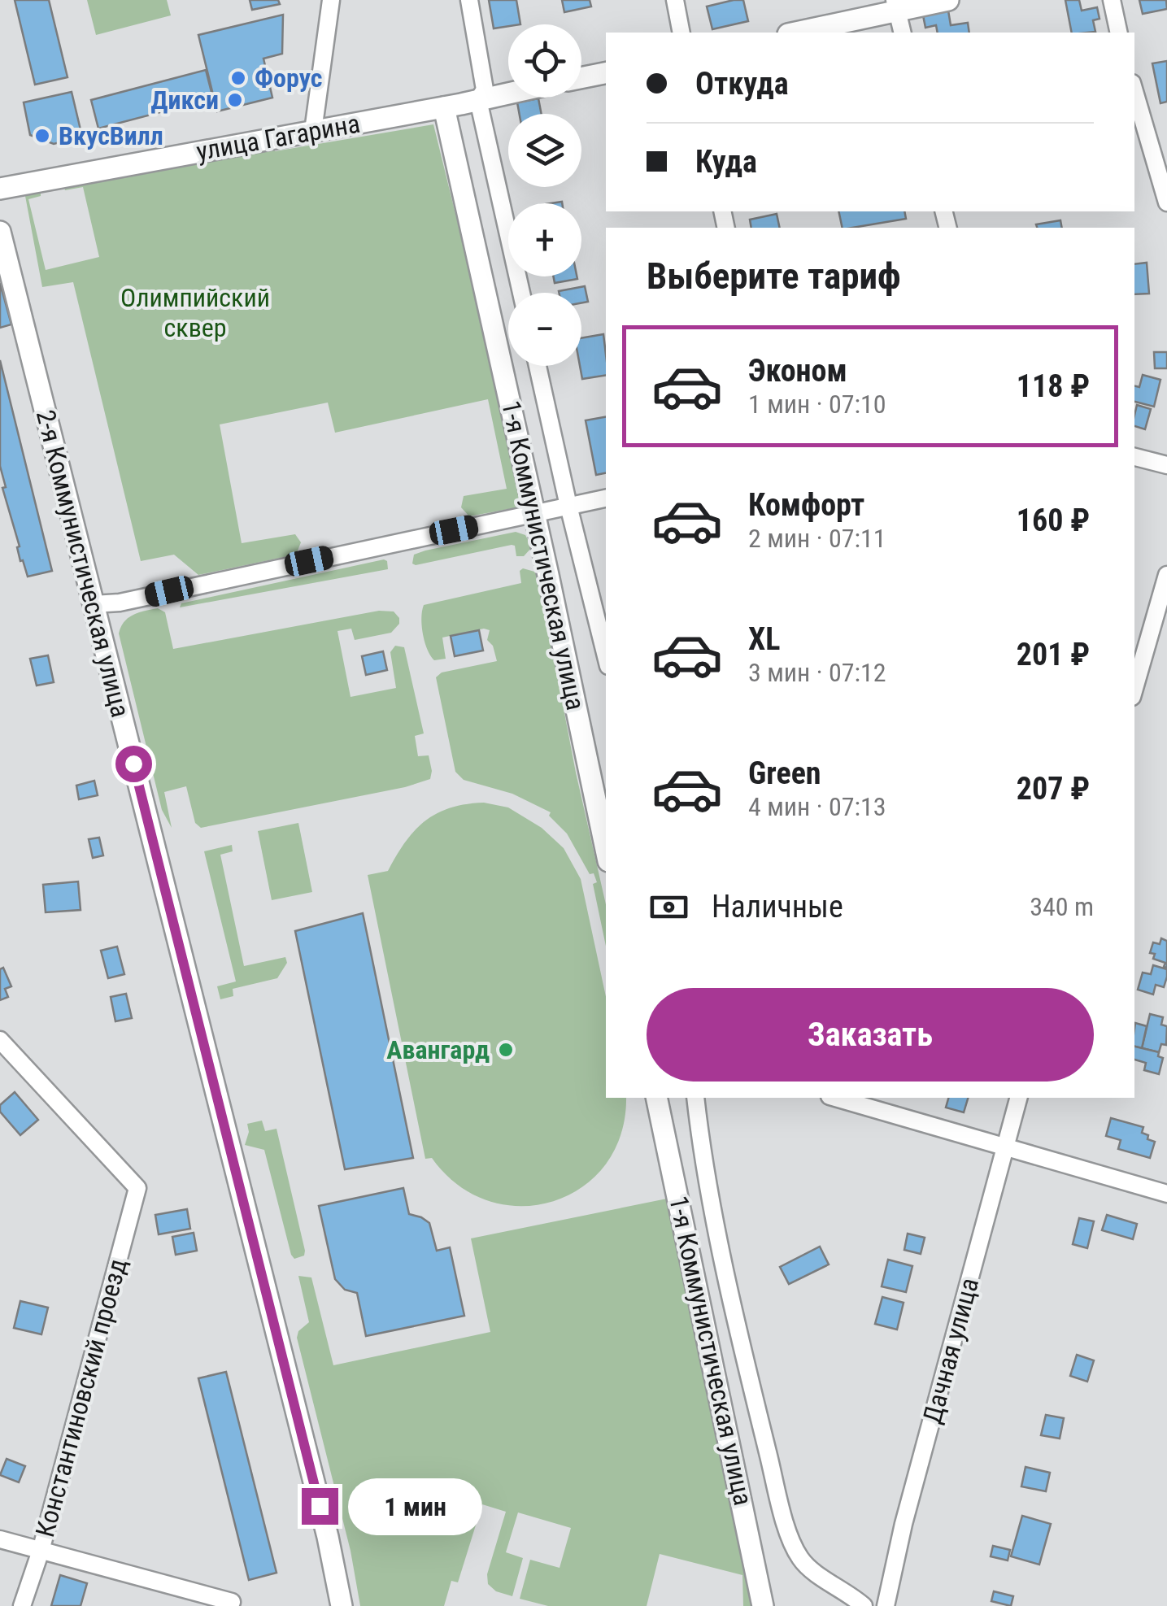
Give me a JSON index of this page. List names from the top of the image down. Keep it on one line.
{"streets":{"street":["улица Гагарина","1-я Коммунистическая улица","2-я Коммунистическая улица","Дачная улица","Константиновский проезд"]},"crossings":[["улица Гагарина","1-я Коммунистическая улица"]],"parks":["Олимпийский сквер"],"places":["Форус","Дикси","ВкусВилл","Авангард"],"page":{"map_buttons":["+","−"],"banner":["Откуда","Куда"],"heading":"Выберите тариф","list":[{"name":"Эконом","note":"1 мин · 07:10","value":"118 ₽"},{"name":"Комфорт","note":"2 мин · 07:11","value":"160 ₽"},{"name":"XL","note":"3 мин · 07:12","value":"201 ₽"},{"name":"Green","note":"4 мин · 07:13","value":"207 ₽"}],"pay":["Наличные","340 m"],"buttons":"Заказать","bubble":"1 мин"}}
